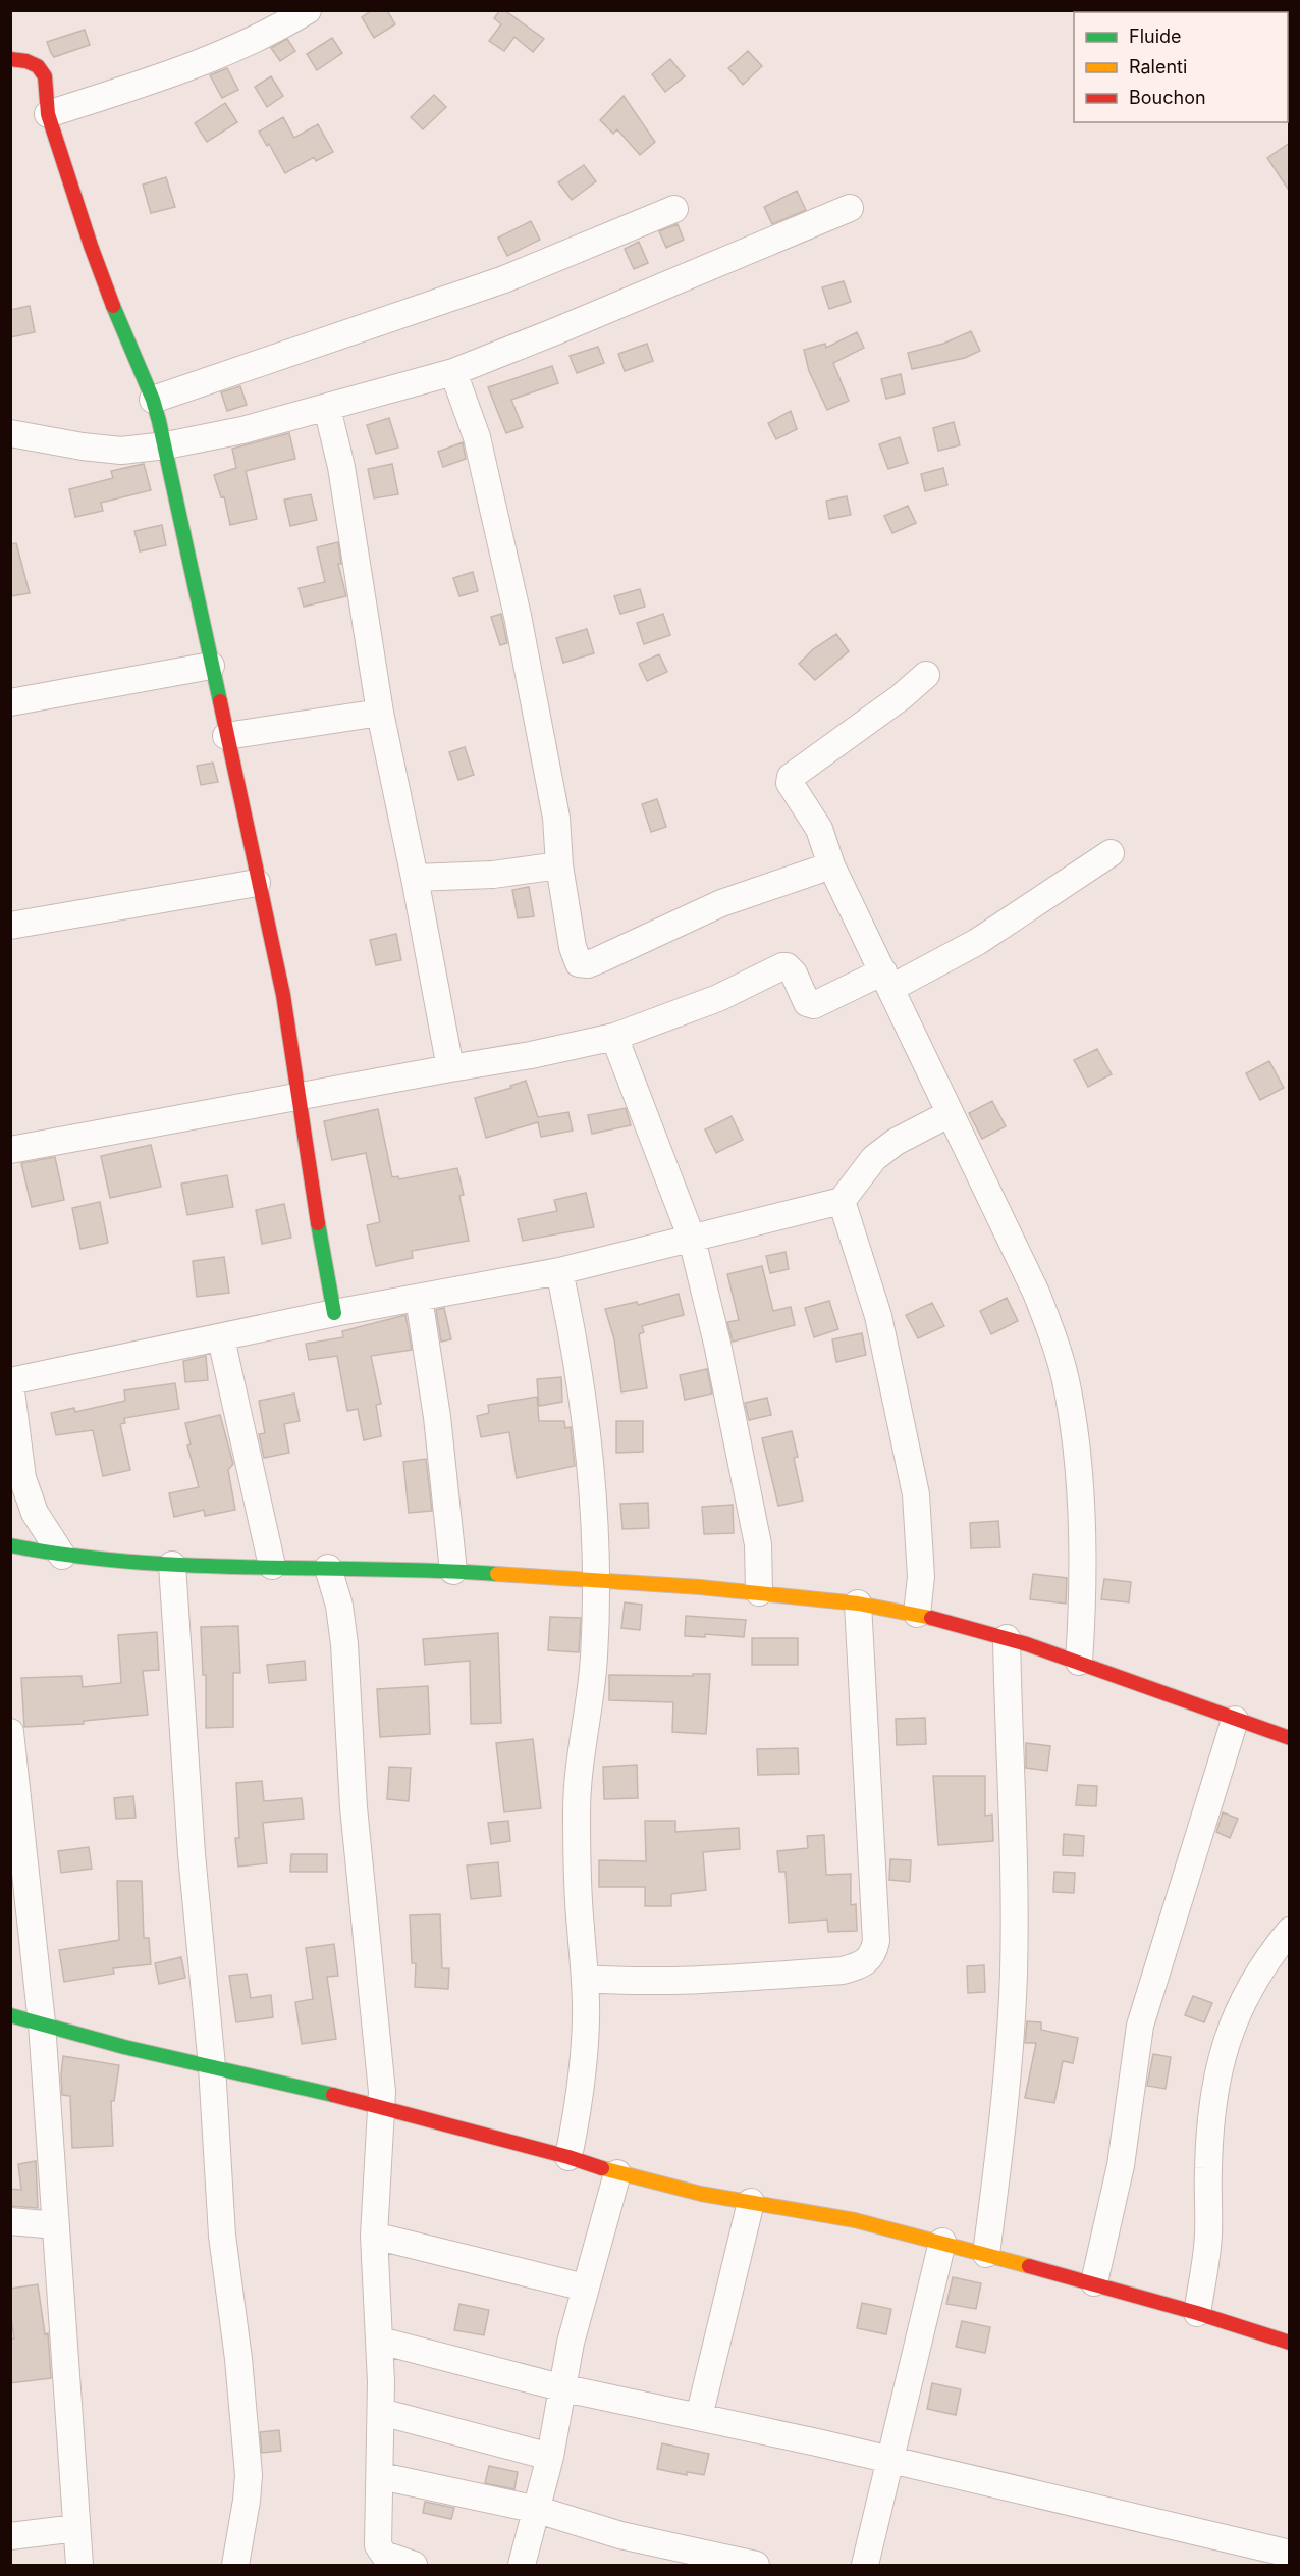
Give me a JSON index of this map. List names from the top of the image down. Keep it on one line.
{"legend":["Fluide","Ralenti","Bouchon"]}
